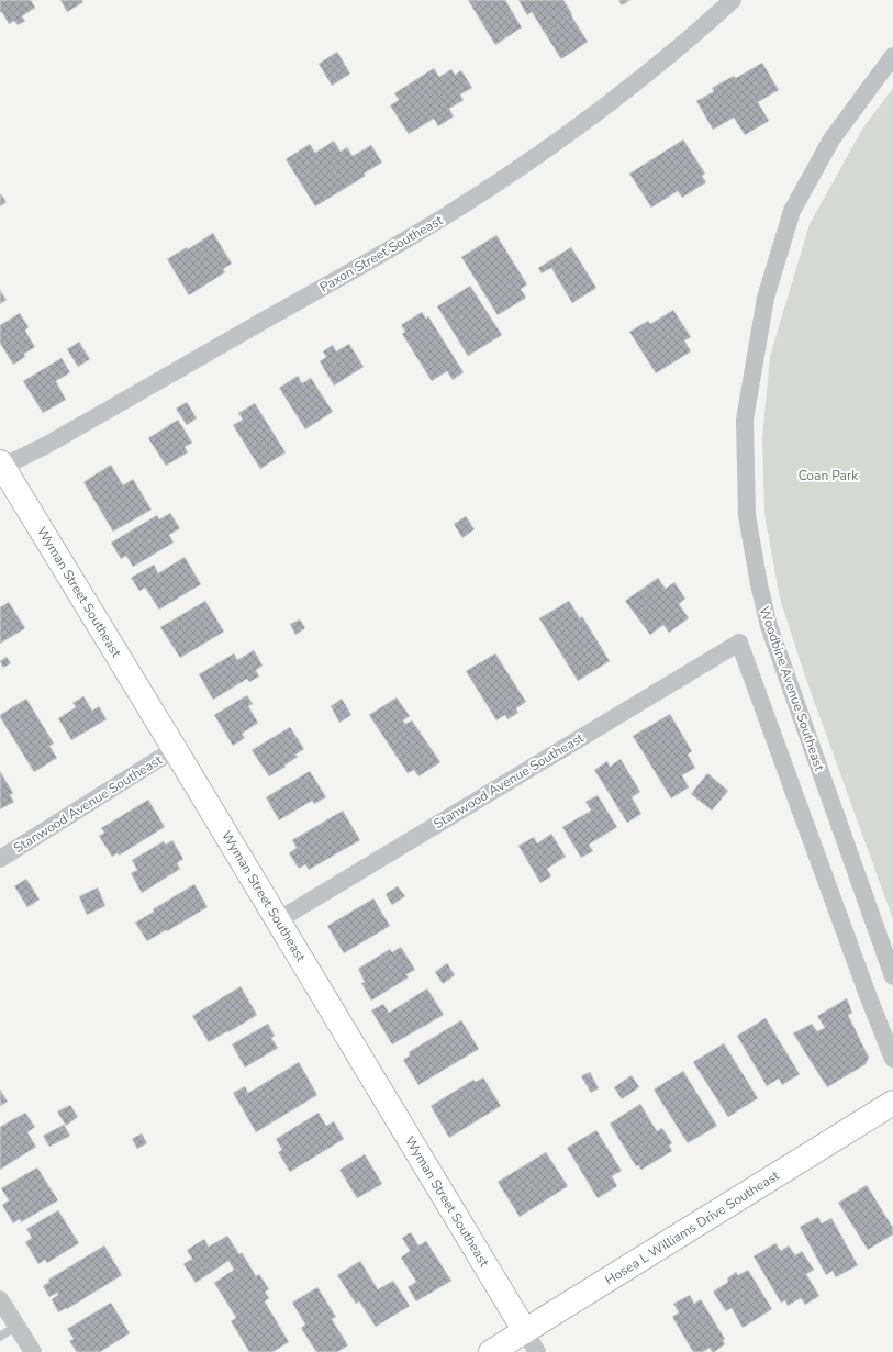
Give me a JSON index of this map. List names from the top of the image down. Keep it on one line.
{"streets":{"street":["Paxon Street Southeast","Wyman Street Southeast","Woodbine Avenue Southeast","Stanwood Avenue Southeast","Hosea L Williams Drive Southeast"]},"crossings":[["Paxon Street Southeast","Wyman Street Southeast"],["Wyman Street Southeast","Stanwood Avenue Southeast"],["Wyman Street Southeast","Hosea L Williams Drive Southeast"]],"parks":["Coan Park"]}
